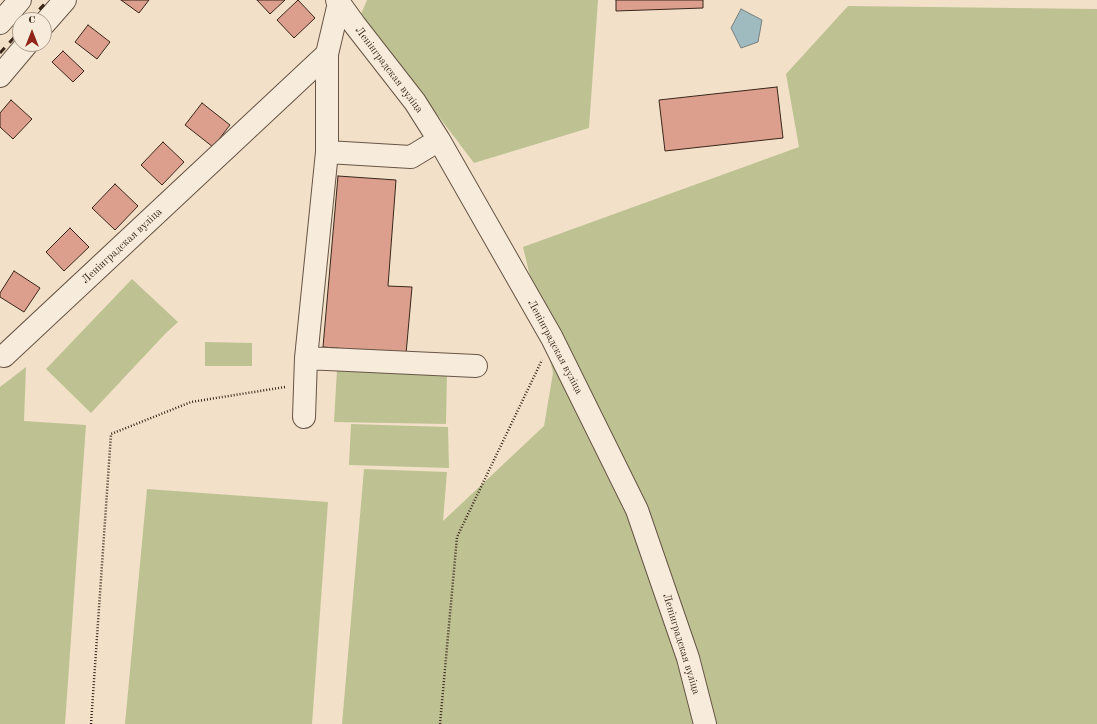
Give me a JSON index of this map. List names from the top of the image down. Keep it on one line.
{"streets":{"street":["Ленінградская вуліца"]},"north":"top"}
